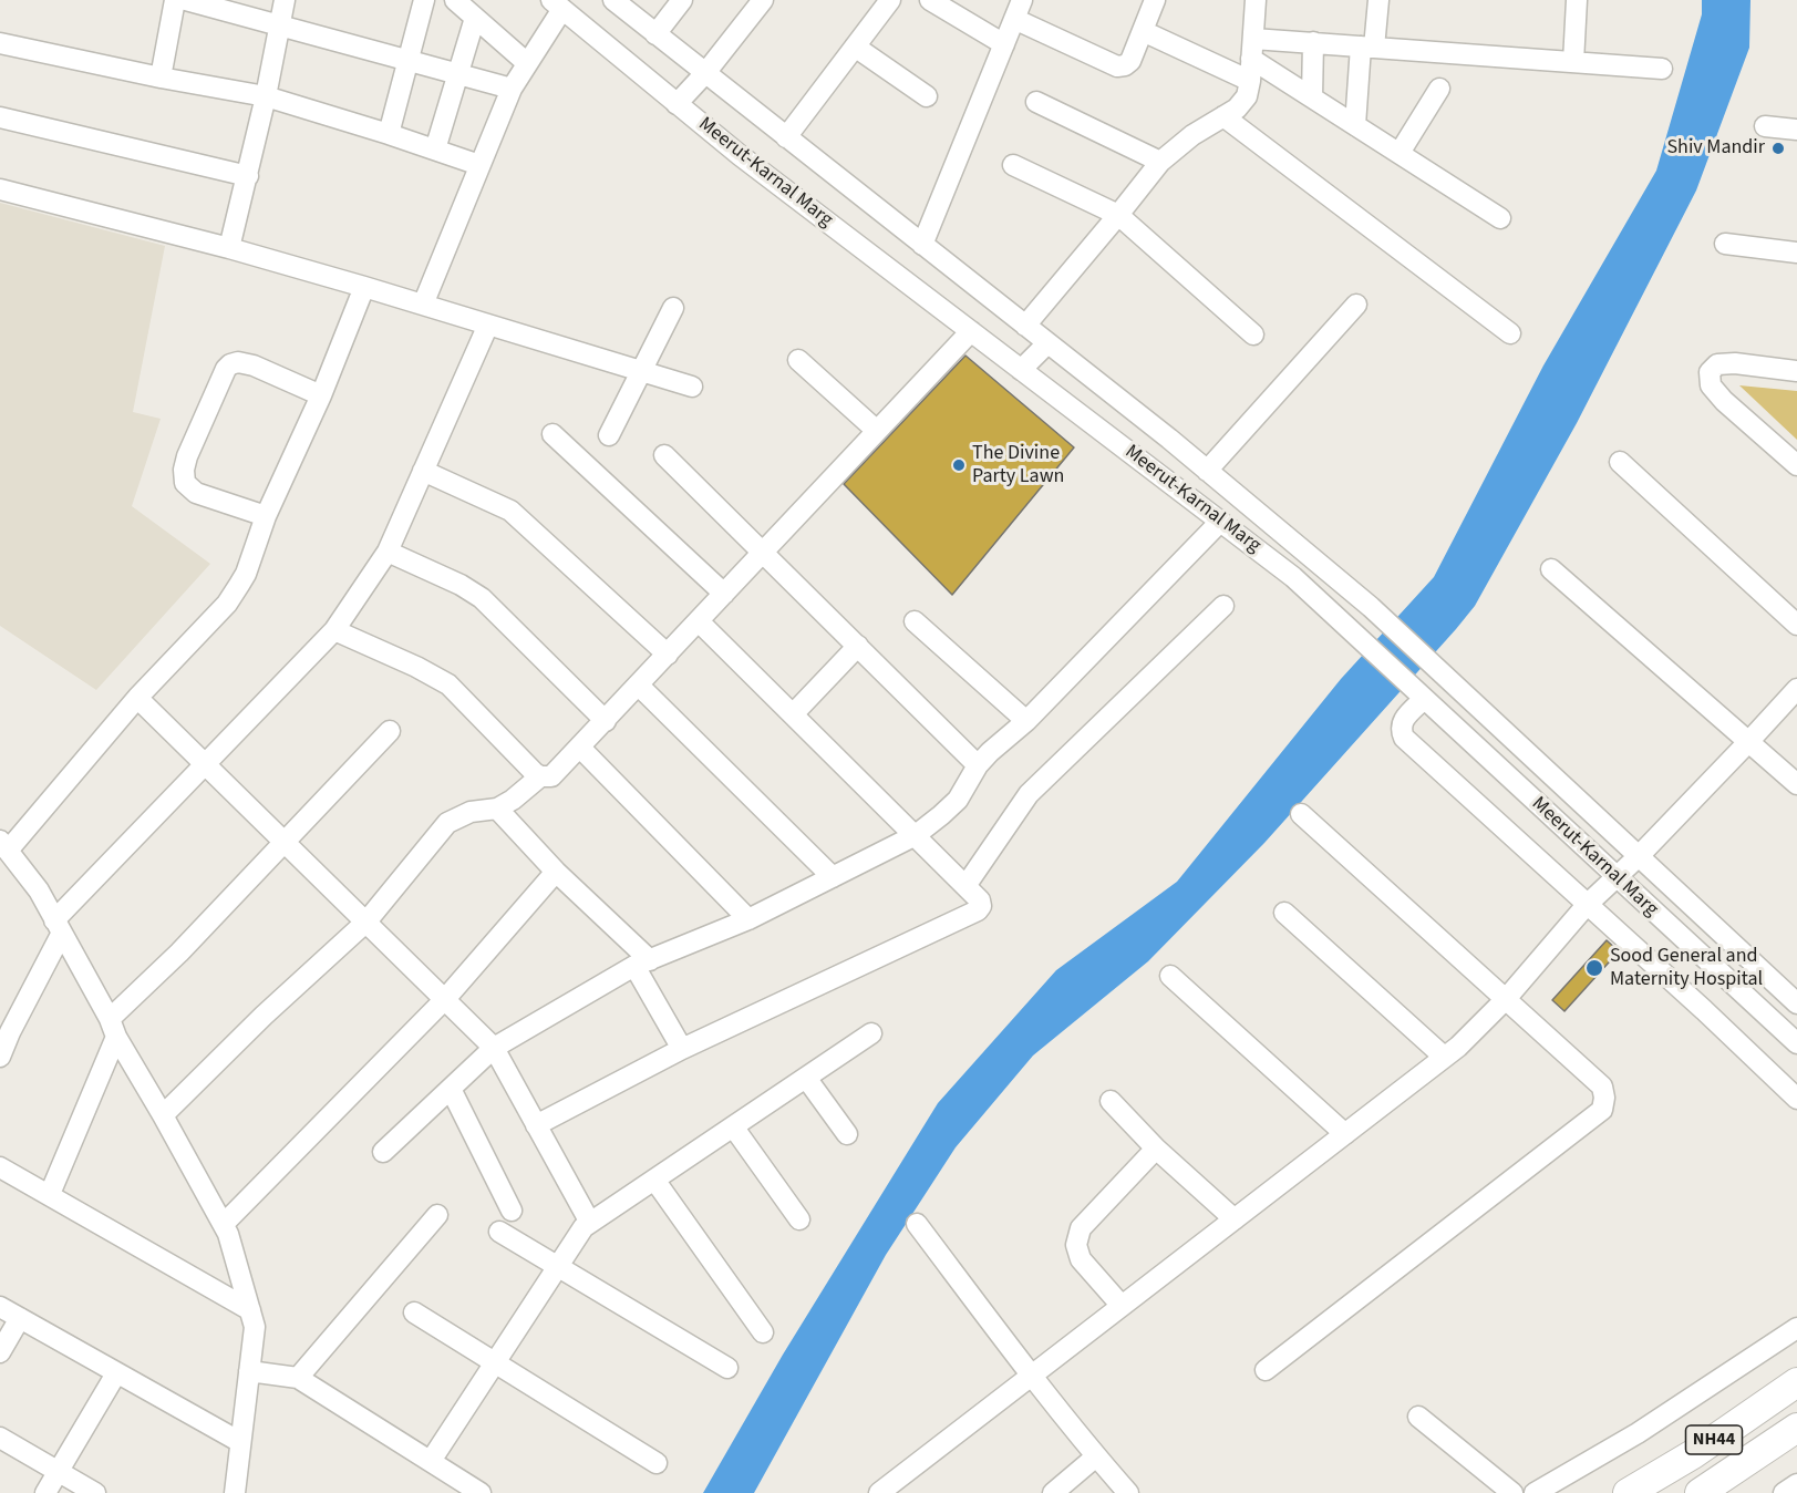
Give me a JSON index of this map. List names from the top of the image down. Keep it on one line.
{"streets":{"highway":["NH44"],"street":["Meerut-Karnal Marg"]},"places":["Shiv Mandir","The Divine Party Lawn","Sood General and Maternity Hospital"]}
